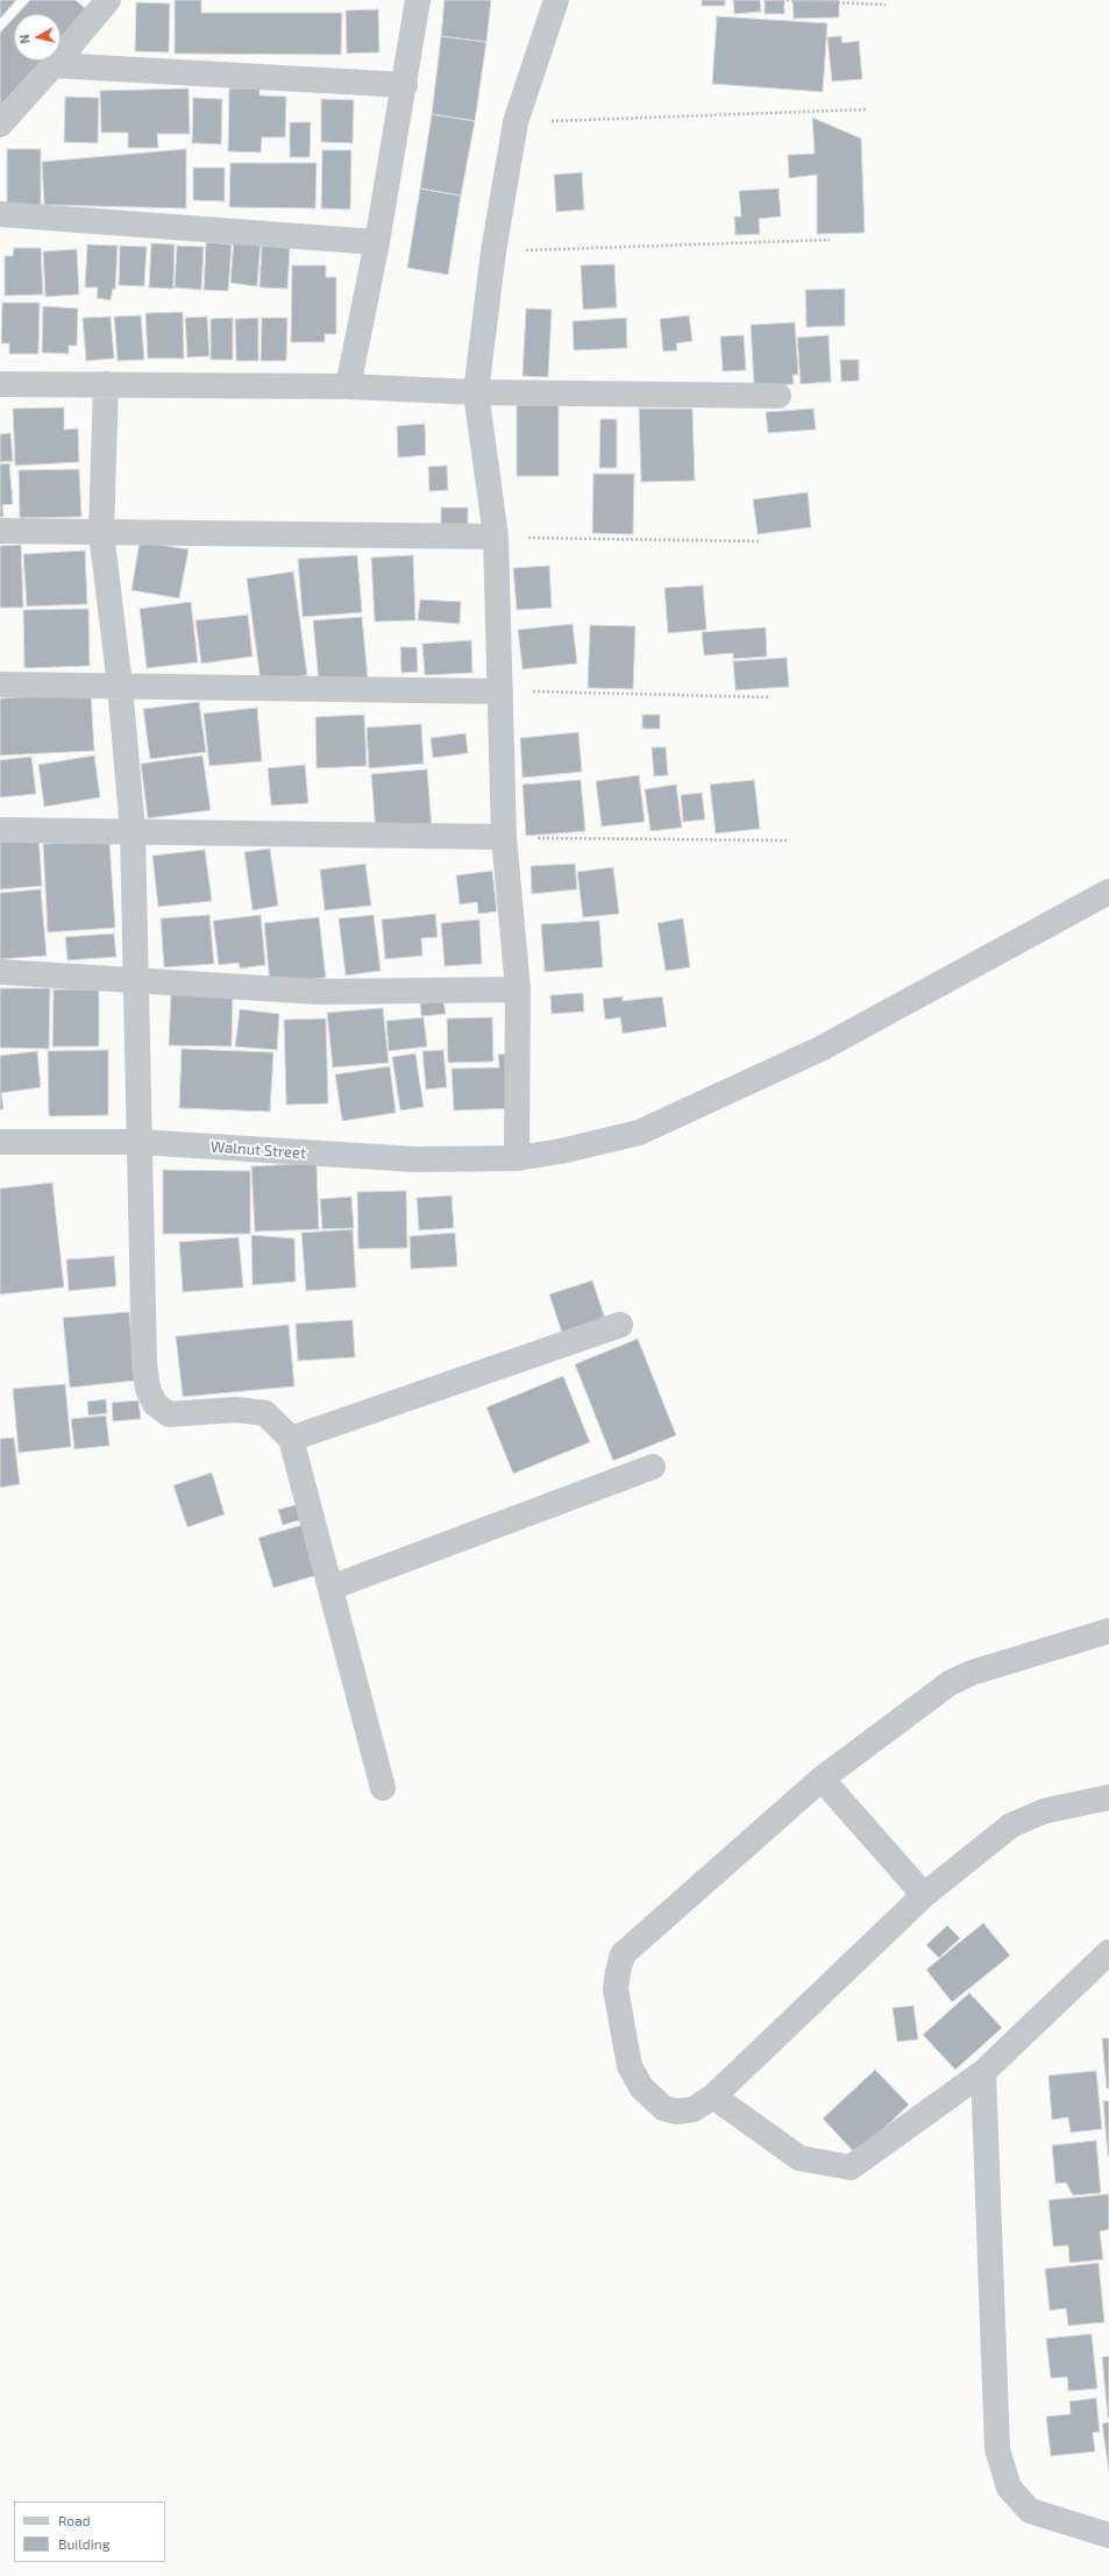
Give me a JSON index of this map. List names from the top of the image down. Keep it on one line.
{"streets":{"street":["Walnut Street"]},"legend":["Road","Building"],"north":"left"}
